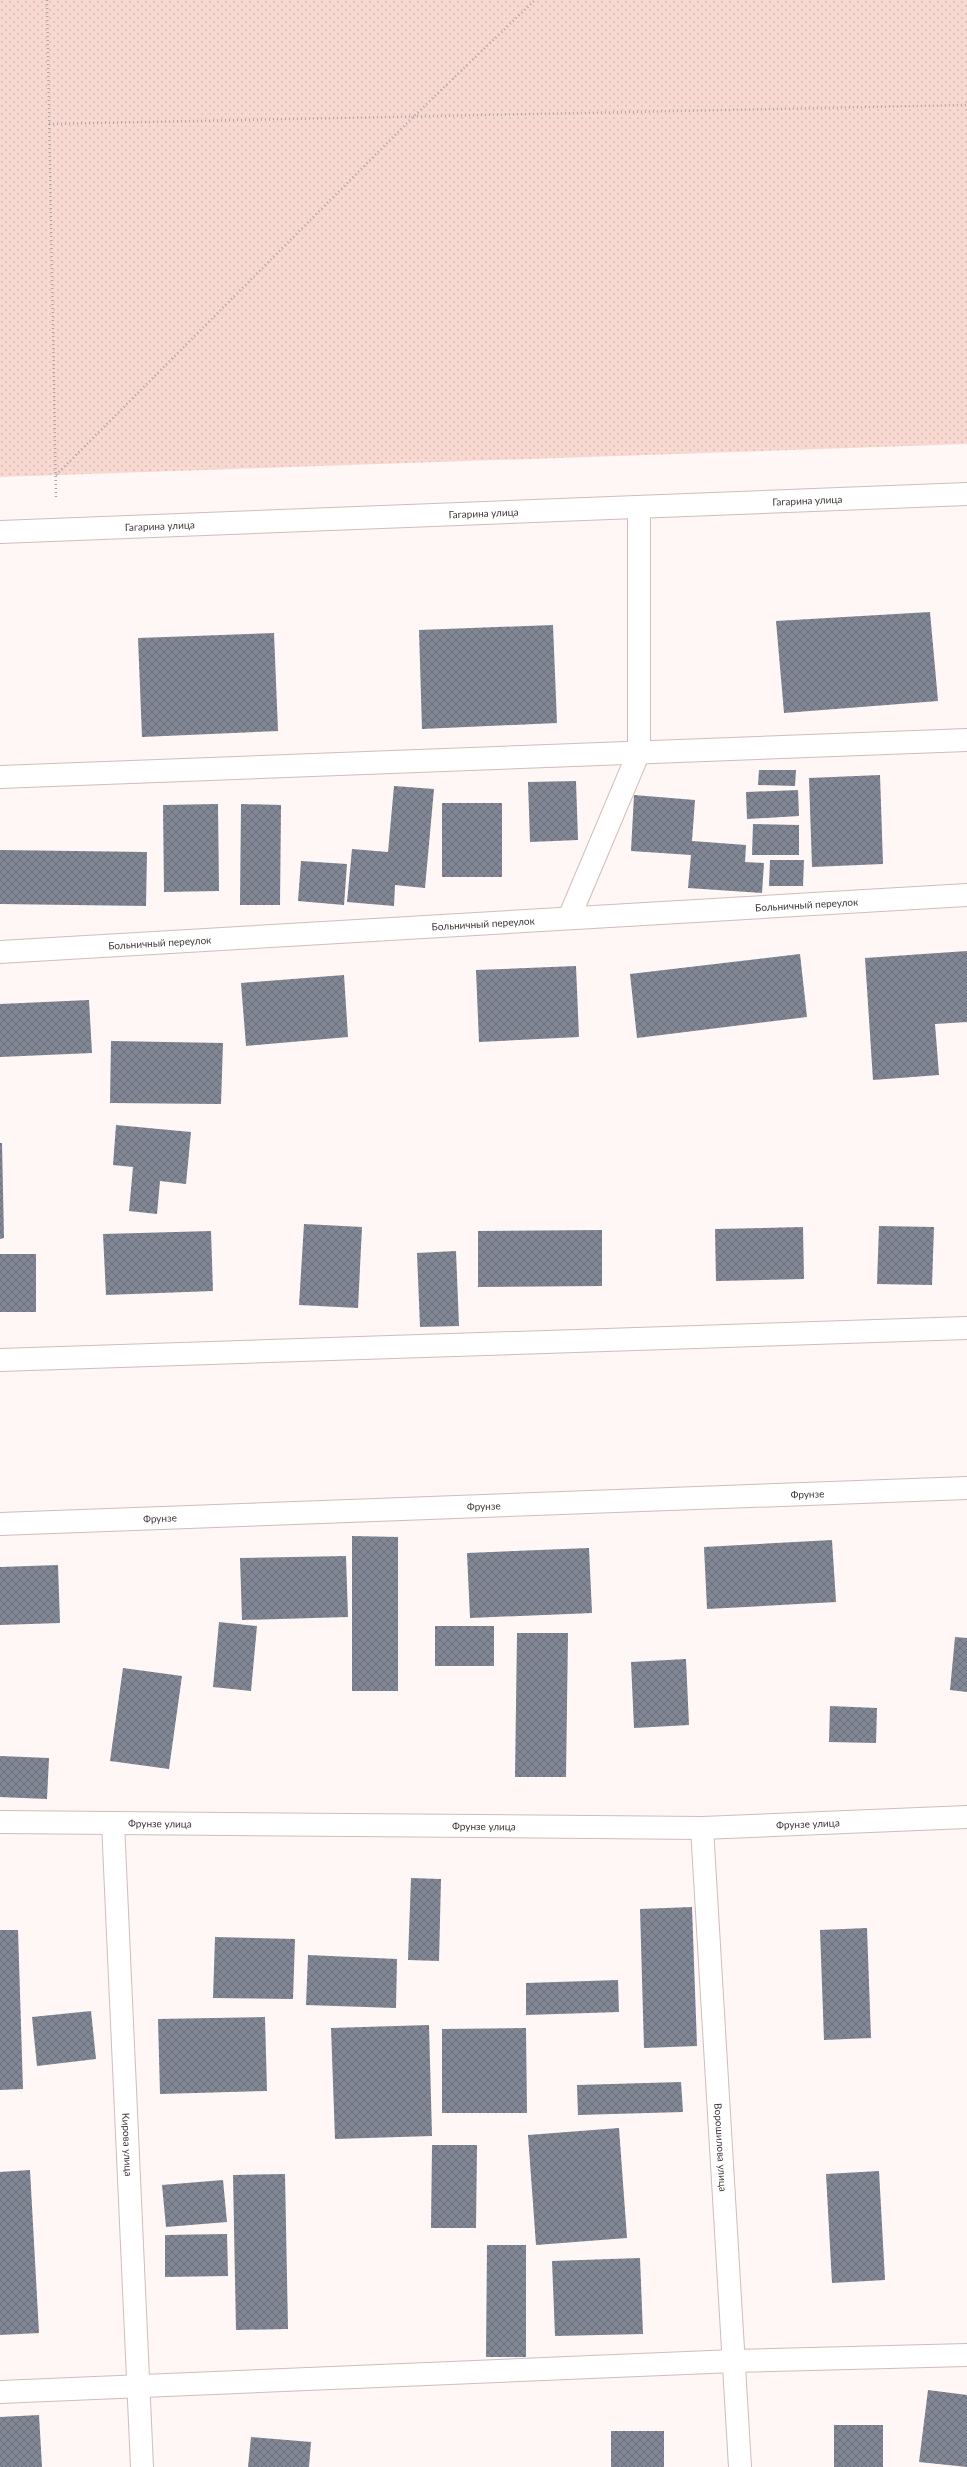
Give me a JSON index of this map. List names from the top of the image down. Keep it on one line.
{"streets":{"street":["Гагарина улица","Больничный переулок","Фрунзе","Фрунзе улица","Кирова улица","Ворошилова улица"]},"crossings":[["Фрунзе улица","Кирова улица"],["Фрунзе улица","Ворошилова улица"]]}
